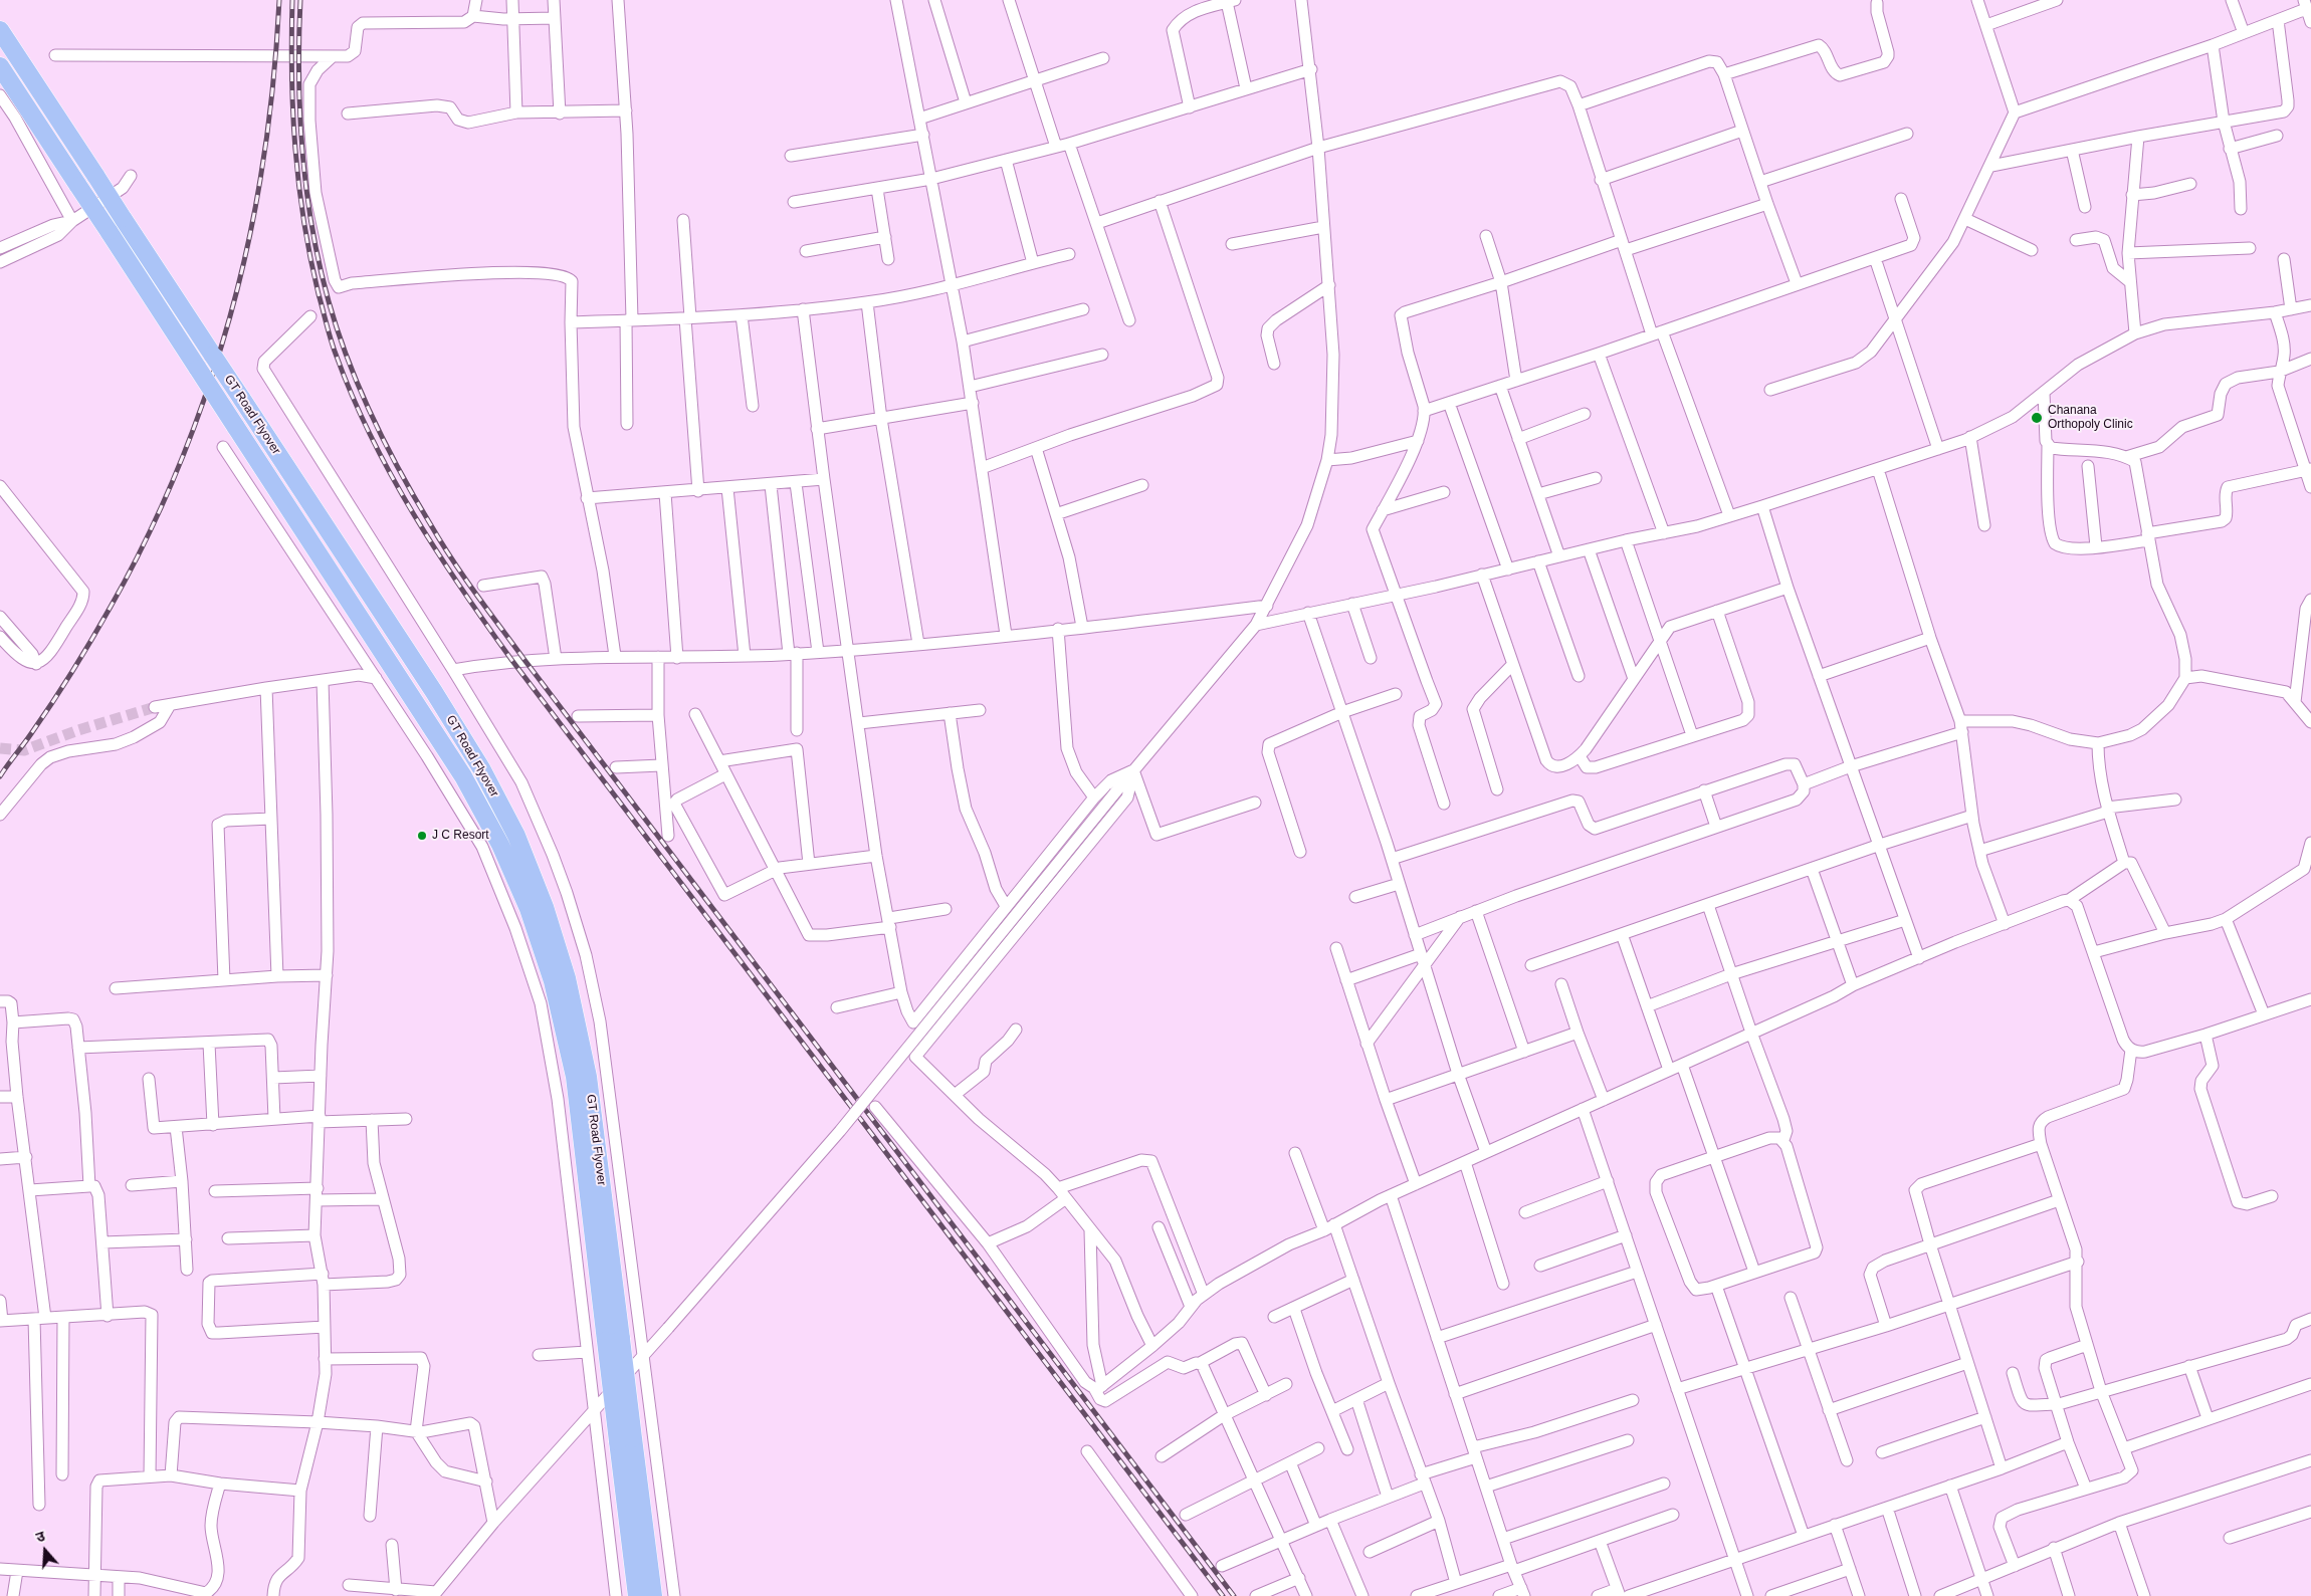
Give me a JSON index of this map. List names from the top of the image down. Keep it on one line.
{"streets":{"highway":["GT Road Flyover"]},"places":["Chanana Orthopoly Clinic","J C Resort"],"north":"top"}
